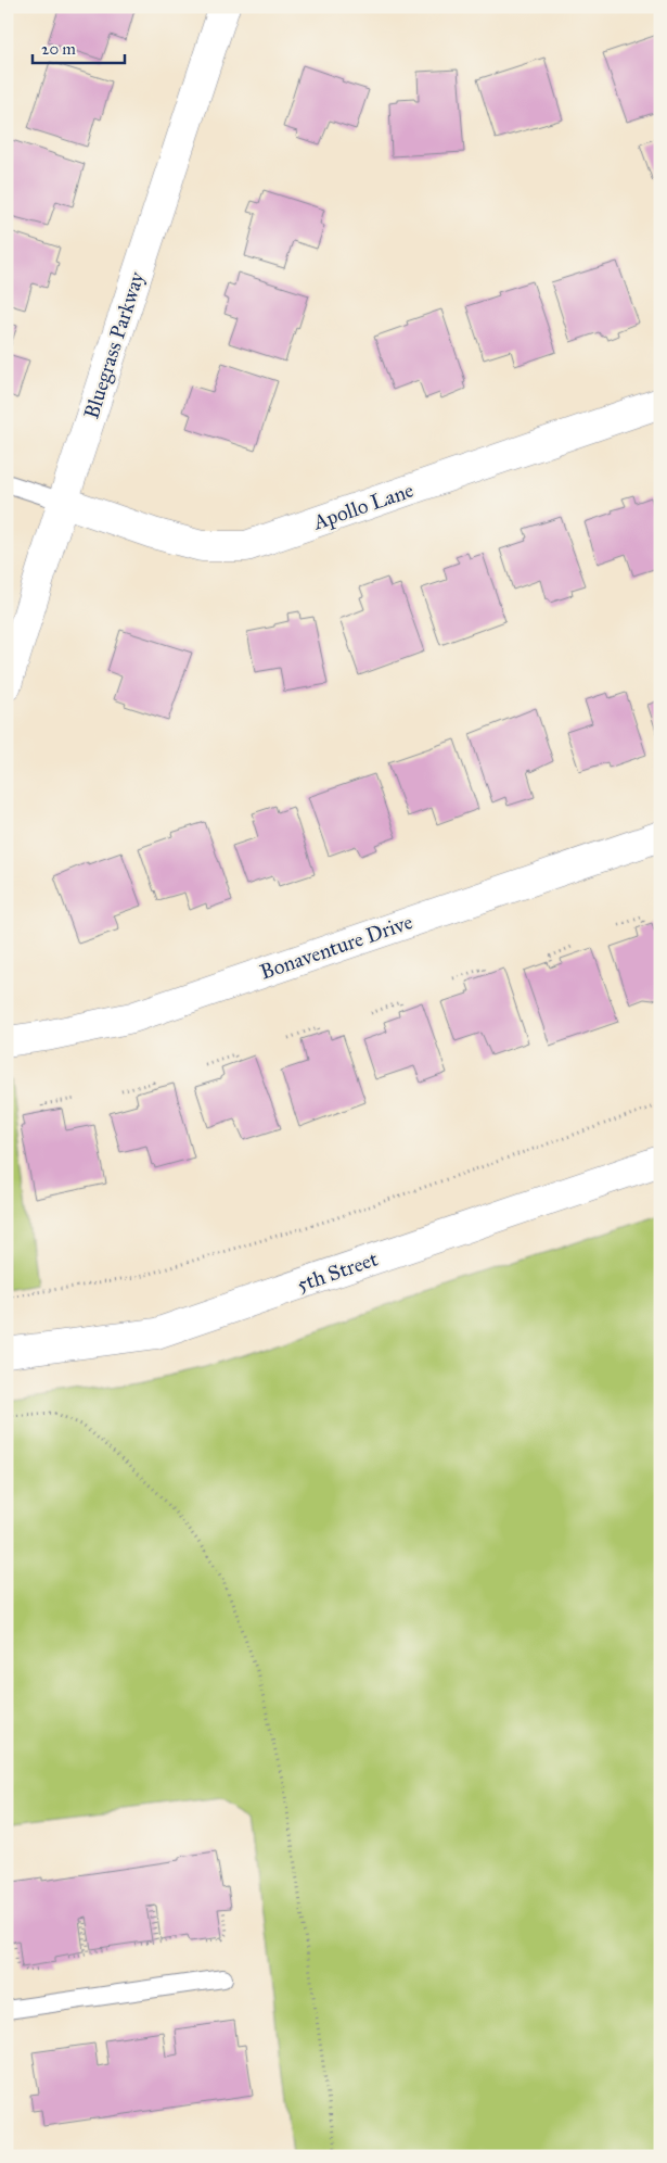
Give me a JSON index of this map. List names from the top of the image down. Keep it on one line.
{"streets":{"street":["Bluegrass Parkway","Apollo Lane","Bonaventure Drive","5th Street"]},"crossings":[["Bluegrass Parkway","Apollo Lane"]],"scale_bar":"20 m"}
